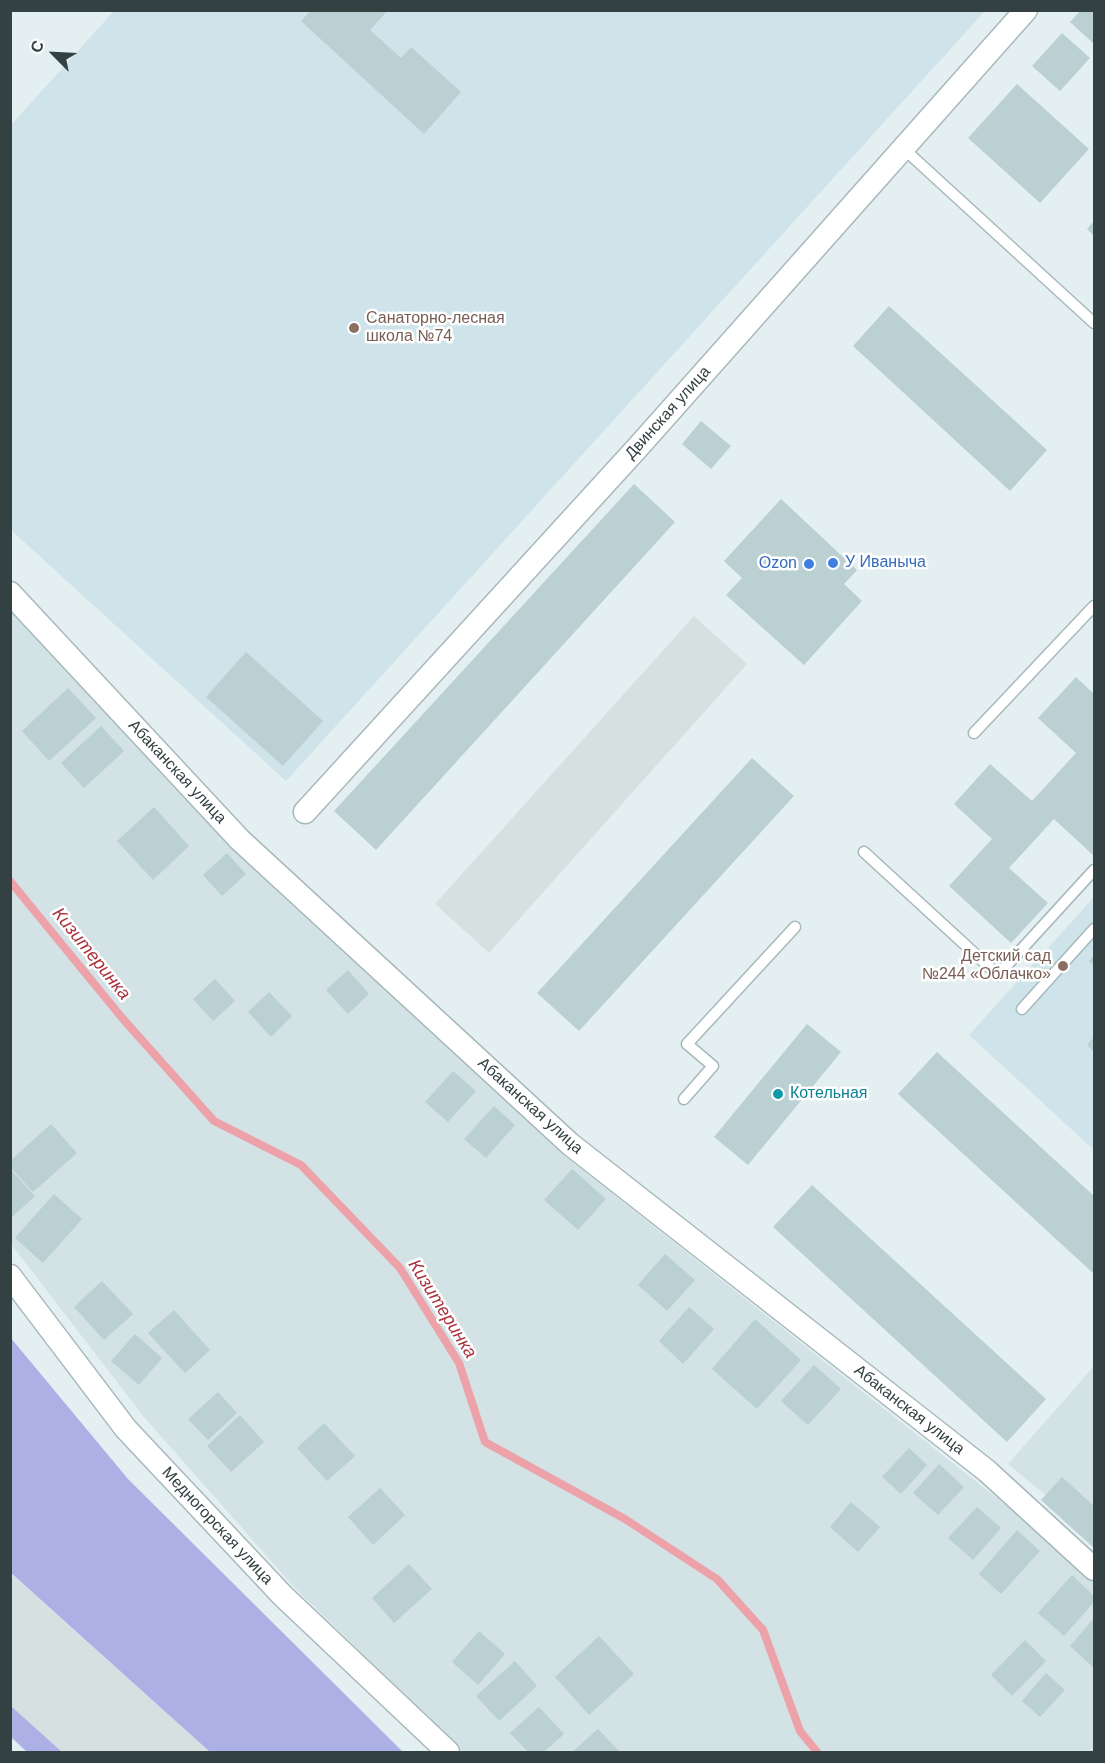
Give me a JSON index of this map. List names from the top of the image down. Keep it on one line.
{"streets":{"street":["Двинская улица","Абаканская улица","Медногорская улица"]},"water":["Кизитеринка"],"places":["Санаторно-лесная школа №74","У Иваныча","Ozon","Детский сад №244 «Облачко»","Котельная"],"north":"top left"}
